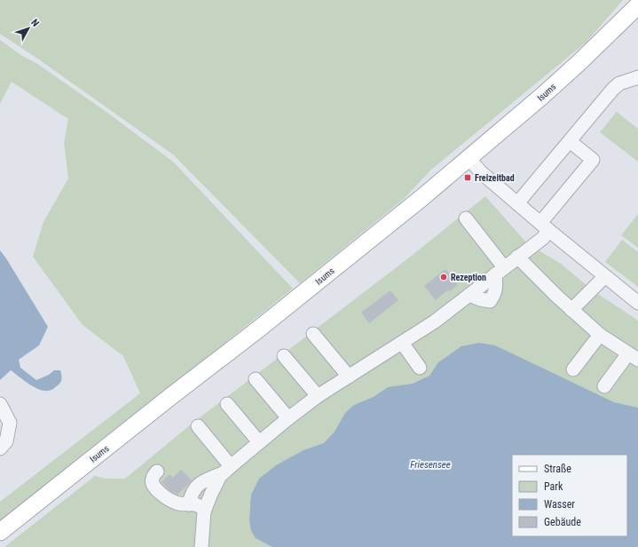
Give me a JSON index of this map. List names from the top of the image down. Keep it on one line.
{"streets":{"main road":["Isums"]},"water":["Friesensee"],"places":{"transit":["Freizeitbad"],"other":["Rezeption"]},"legend":["Straße","Park","Wasser","Gebäude"],"north":"top right"}
